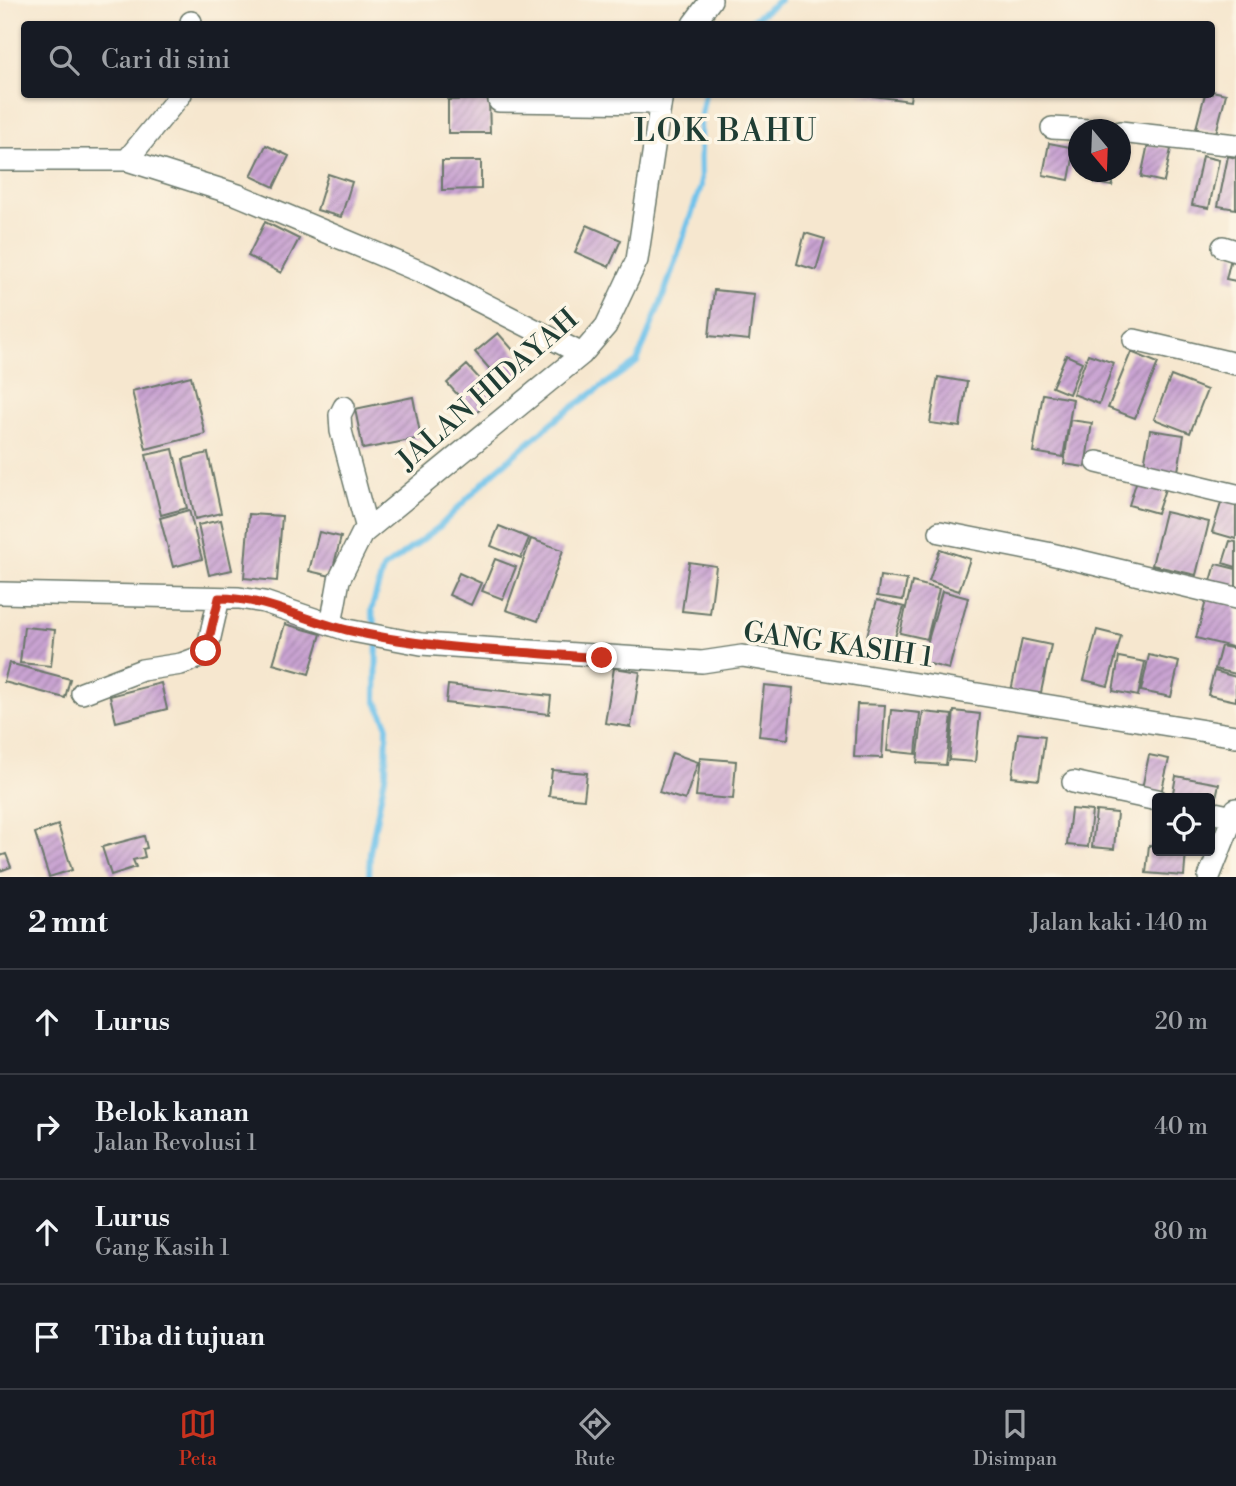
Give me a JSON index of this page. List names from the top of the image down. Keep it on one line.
{"streets":{"street":["JALAN HIDAYAH","GANG KASIH 1"]},"crossings":[["JALAN HIDAYAH","GANG KASIH 1"]],"districts":["LOK BAHU"],"north":"bottom","page":{"search":"Cari di sini","heading":["2 mnt","Jalan kaki · 140 m"],"list":[["Lurus","20 m"],["Belok kanan","Jalan Revolusi 1","40 m"],["Lurus","Gang Kasih 1","80 m"],"Tiba di tujuan"],"nav":["Peta","Rute","Disimpan"]}}
